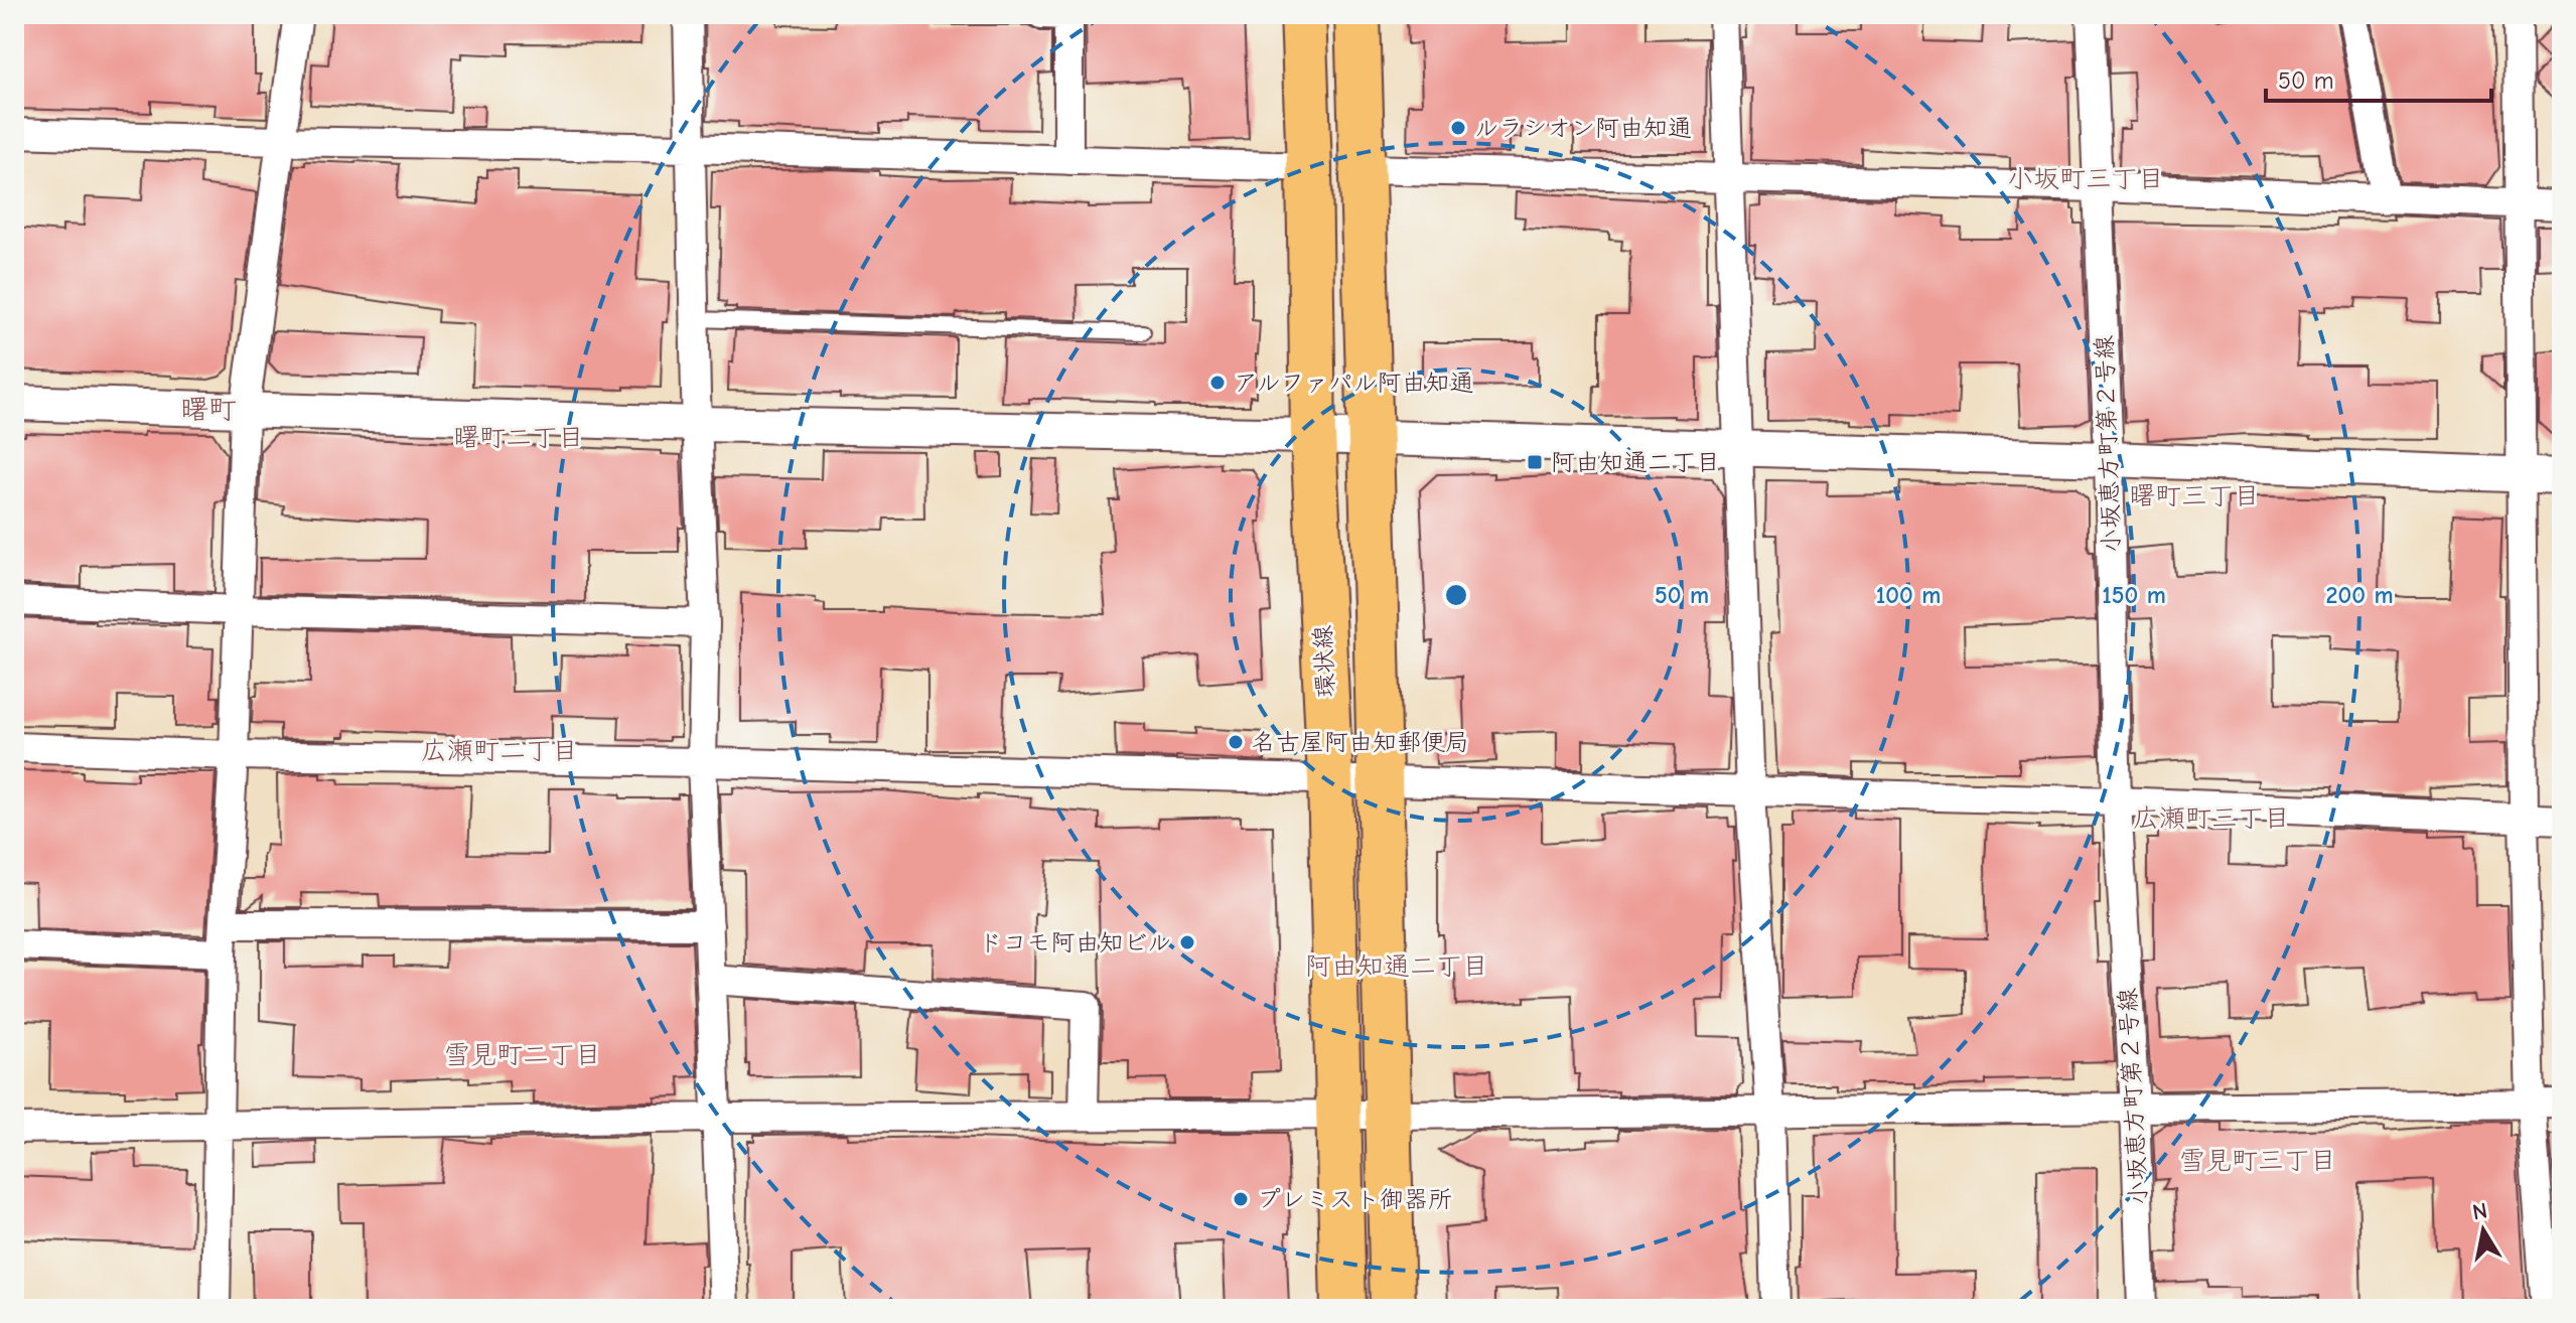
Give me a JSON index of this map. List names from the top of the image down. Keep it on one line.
{"streets":{"main road":["環状線"],"street":["小坂恵方町第２号線"]},"districts":["小坂町三丁目","曙町","曙町二丁目","曙町三丁目","広瀬町二丁目","広瀬町三丁目","阿由知通二丁目","雪見町二丁目","雪見町三丁目"],"places":{"other":["ルラシオン阿由知通","アルファパル阿由知通","名古屋阿由知郵便局","ドコモ阿由知ビル","プレミスト御器所"],"transit":["阿由知通二丁目"]},"scale_bar":"50 m","north":"top","rings":["50 m","100 m","150 m","200 m"]}
